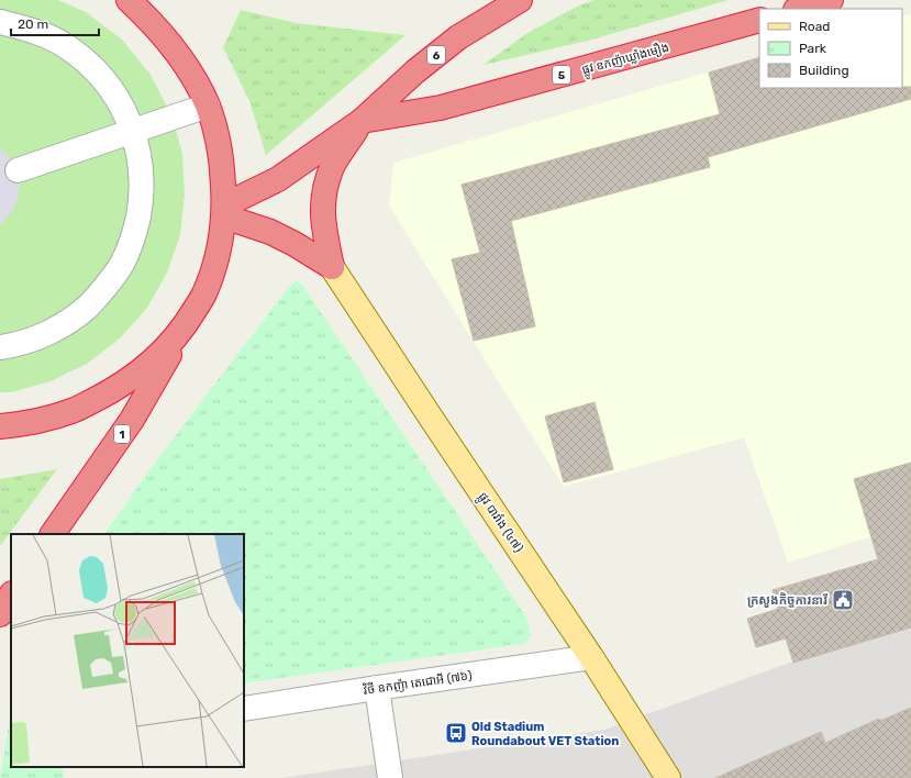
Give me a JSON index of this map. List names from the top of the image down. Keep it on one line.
{"streets":{"highway":["6","ផ្លូវ ឧកញ៉ាឃ្លាំងមឿង","5","1"],"main road":["ផ្លូវ បារាំង (៤៧)"],"street":["វិថី ឧកញ៉ា តេជោអី (៧៦)"]},"crossings":[["6","ផ្លូវ ឧកញ៉ាឃ្លាំងមឿង"],["6","5"],["ផ្លូវ ឧកញ៉ាឃ្លាំងមឿង","5"],["5","1"],["ផ្លូវ បារាំង (៤៧)","វិថី ឧកញ៉ា តេជោអី (៧៦)"]],"places":{"public building":["ក្រសួងកិច្ចការនារី"],"bus stop":["Old Stadium Roundabout VET Station"]},"legend":["Road","Park","Building"],"scale_bar":"20 m"}
